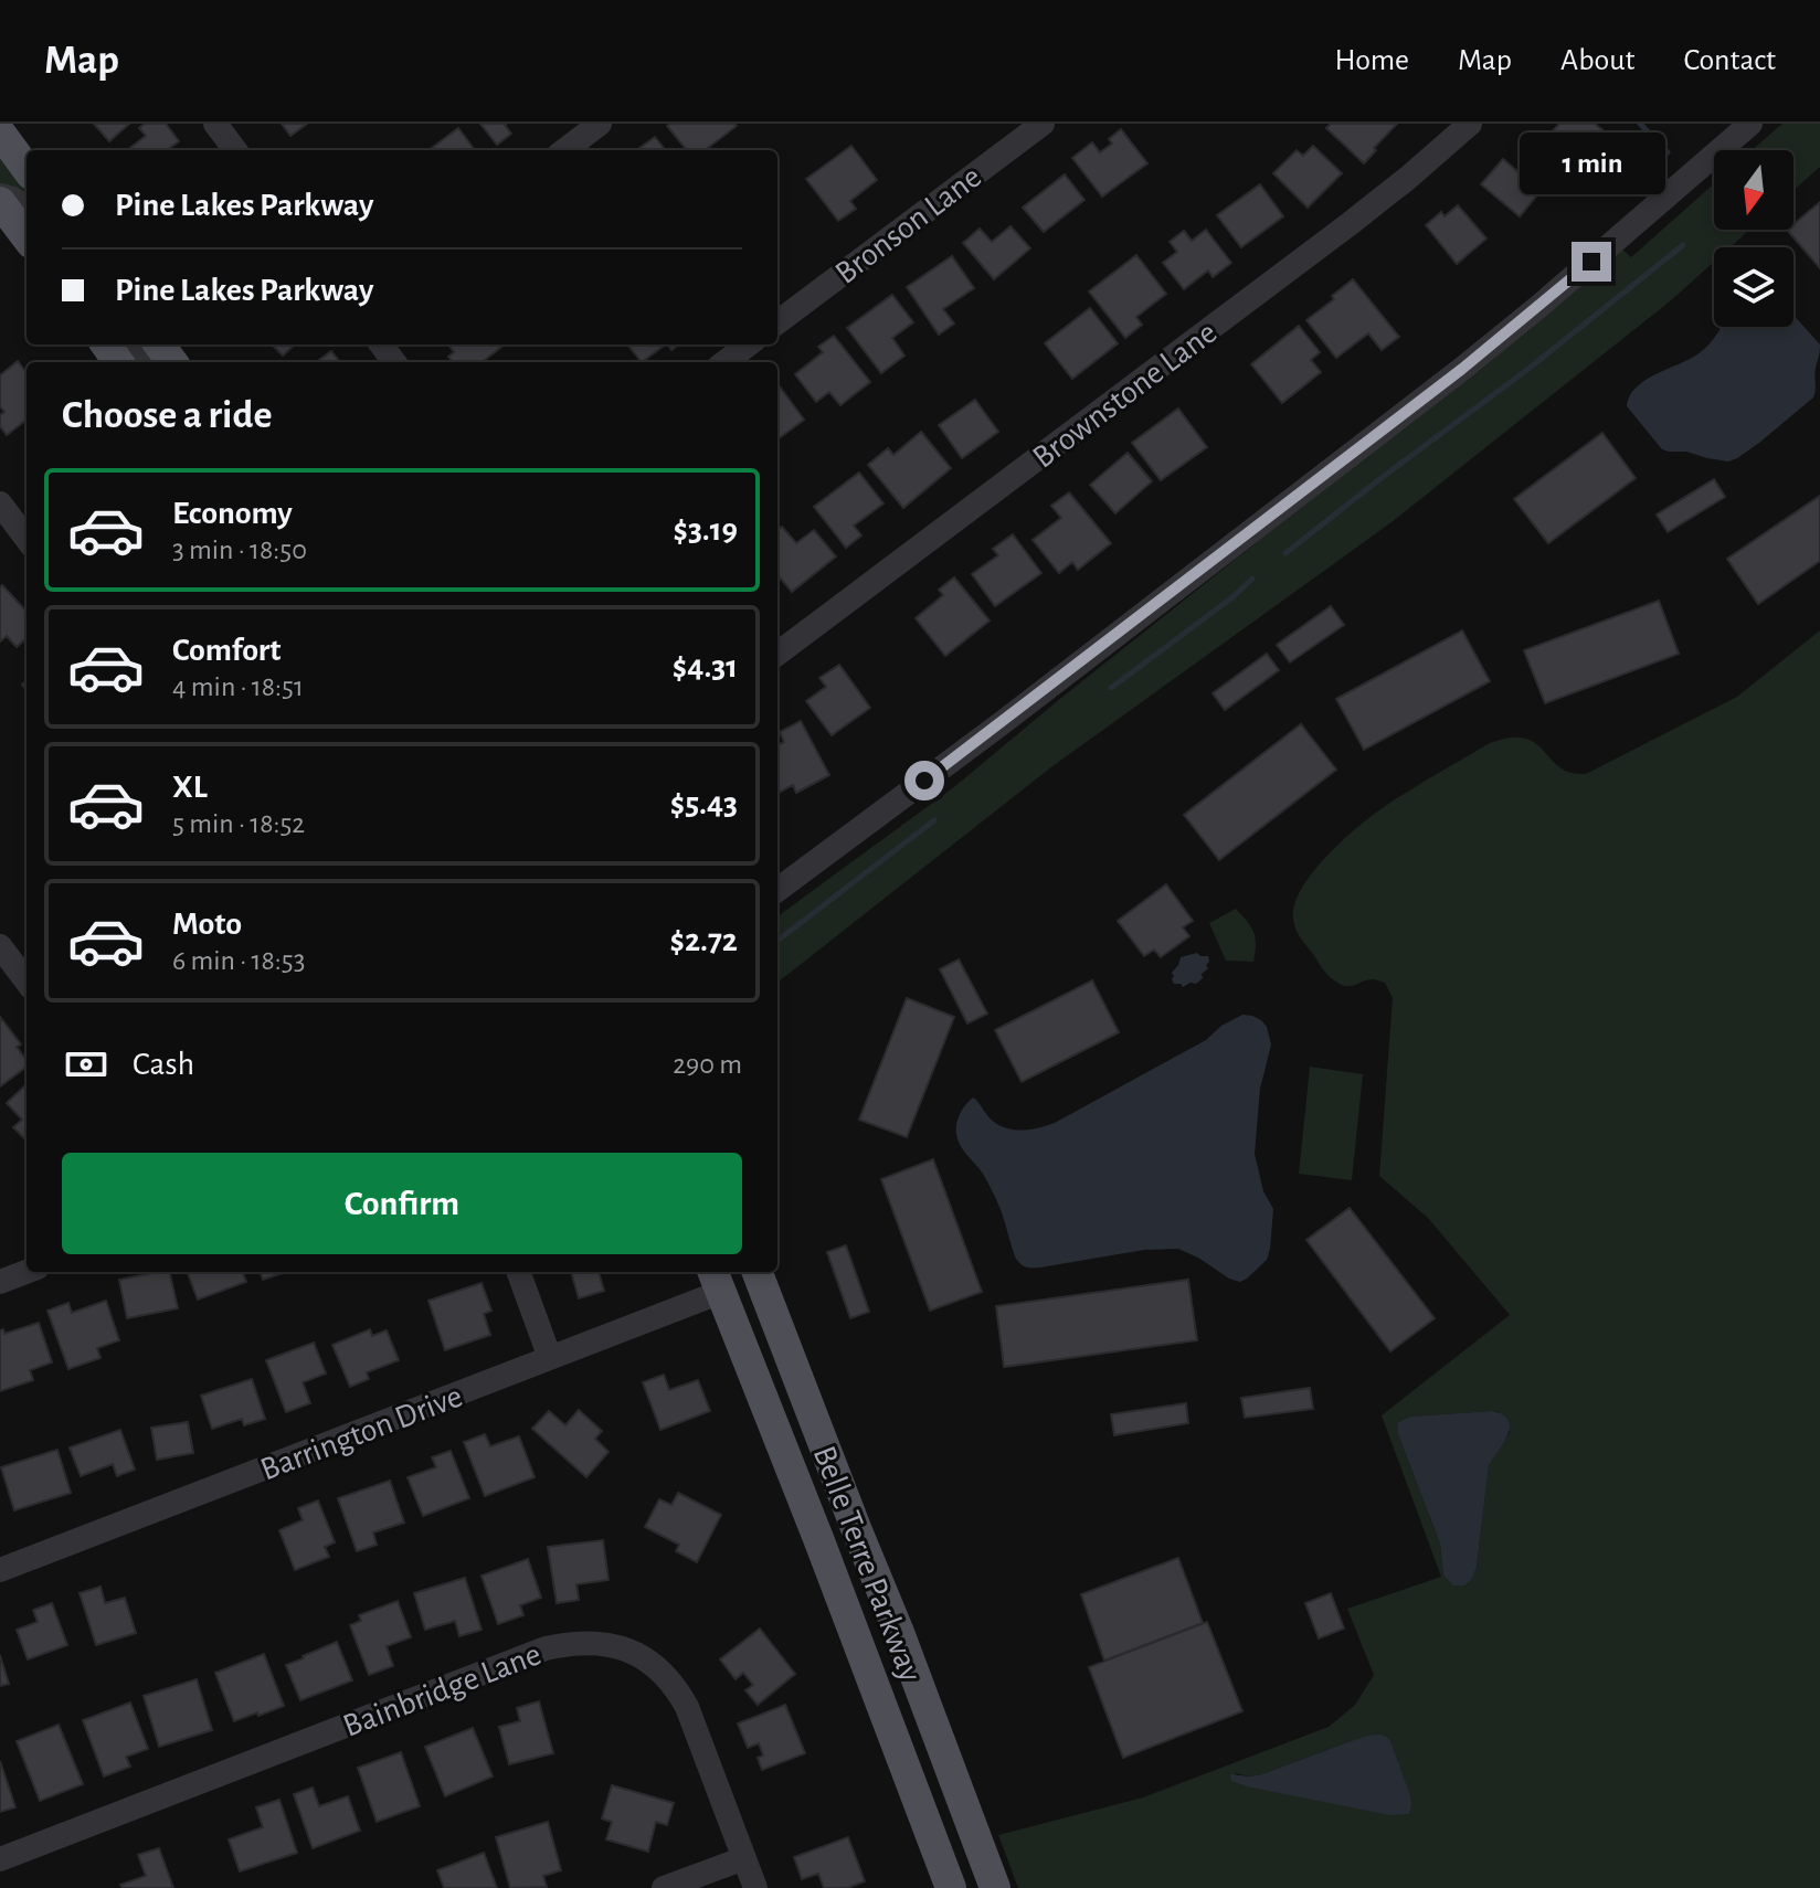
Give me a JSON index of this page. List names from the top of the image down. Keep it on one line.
{"streets":{"main road":["Belle Terre Parkway"],"street":["Bronson Lane","Brownstone Lane","Barrington Drive","Bainbridge Lane"]},"crossings":[["Barrington Drive","Belle Terre Parkway"]],"north":"bottom","page":{"header":"Map","nav":["Home","Map","About","Contact"],"bubble":"1 min","banner":["Pine Lakes Parkway","Pine Lakes Parkway"],"heading":"Choose a ride","list":[{"name":"Economy","note":"3 min · 18:50","value":"$3.19"},{"name":"Comfort","note":"4 min · 18:51","value":"$4.31"},{"name":"XL","note":"5 min · 18:52","value":"$5.43"},{"name":"Moto","note":"6 min · 18:53","value":"$2.72"}],"pay":["Cash","290 m"],"buttons":"Confirm"}}
